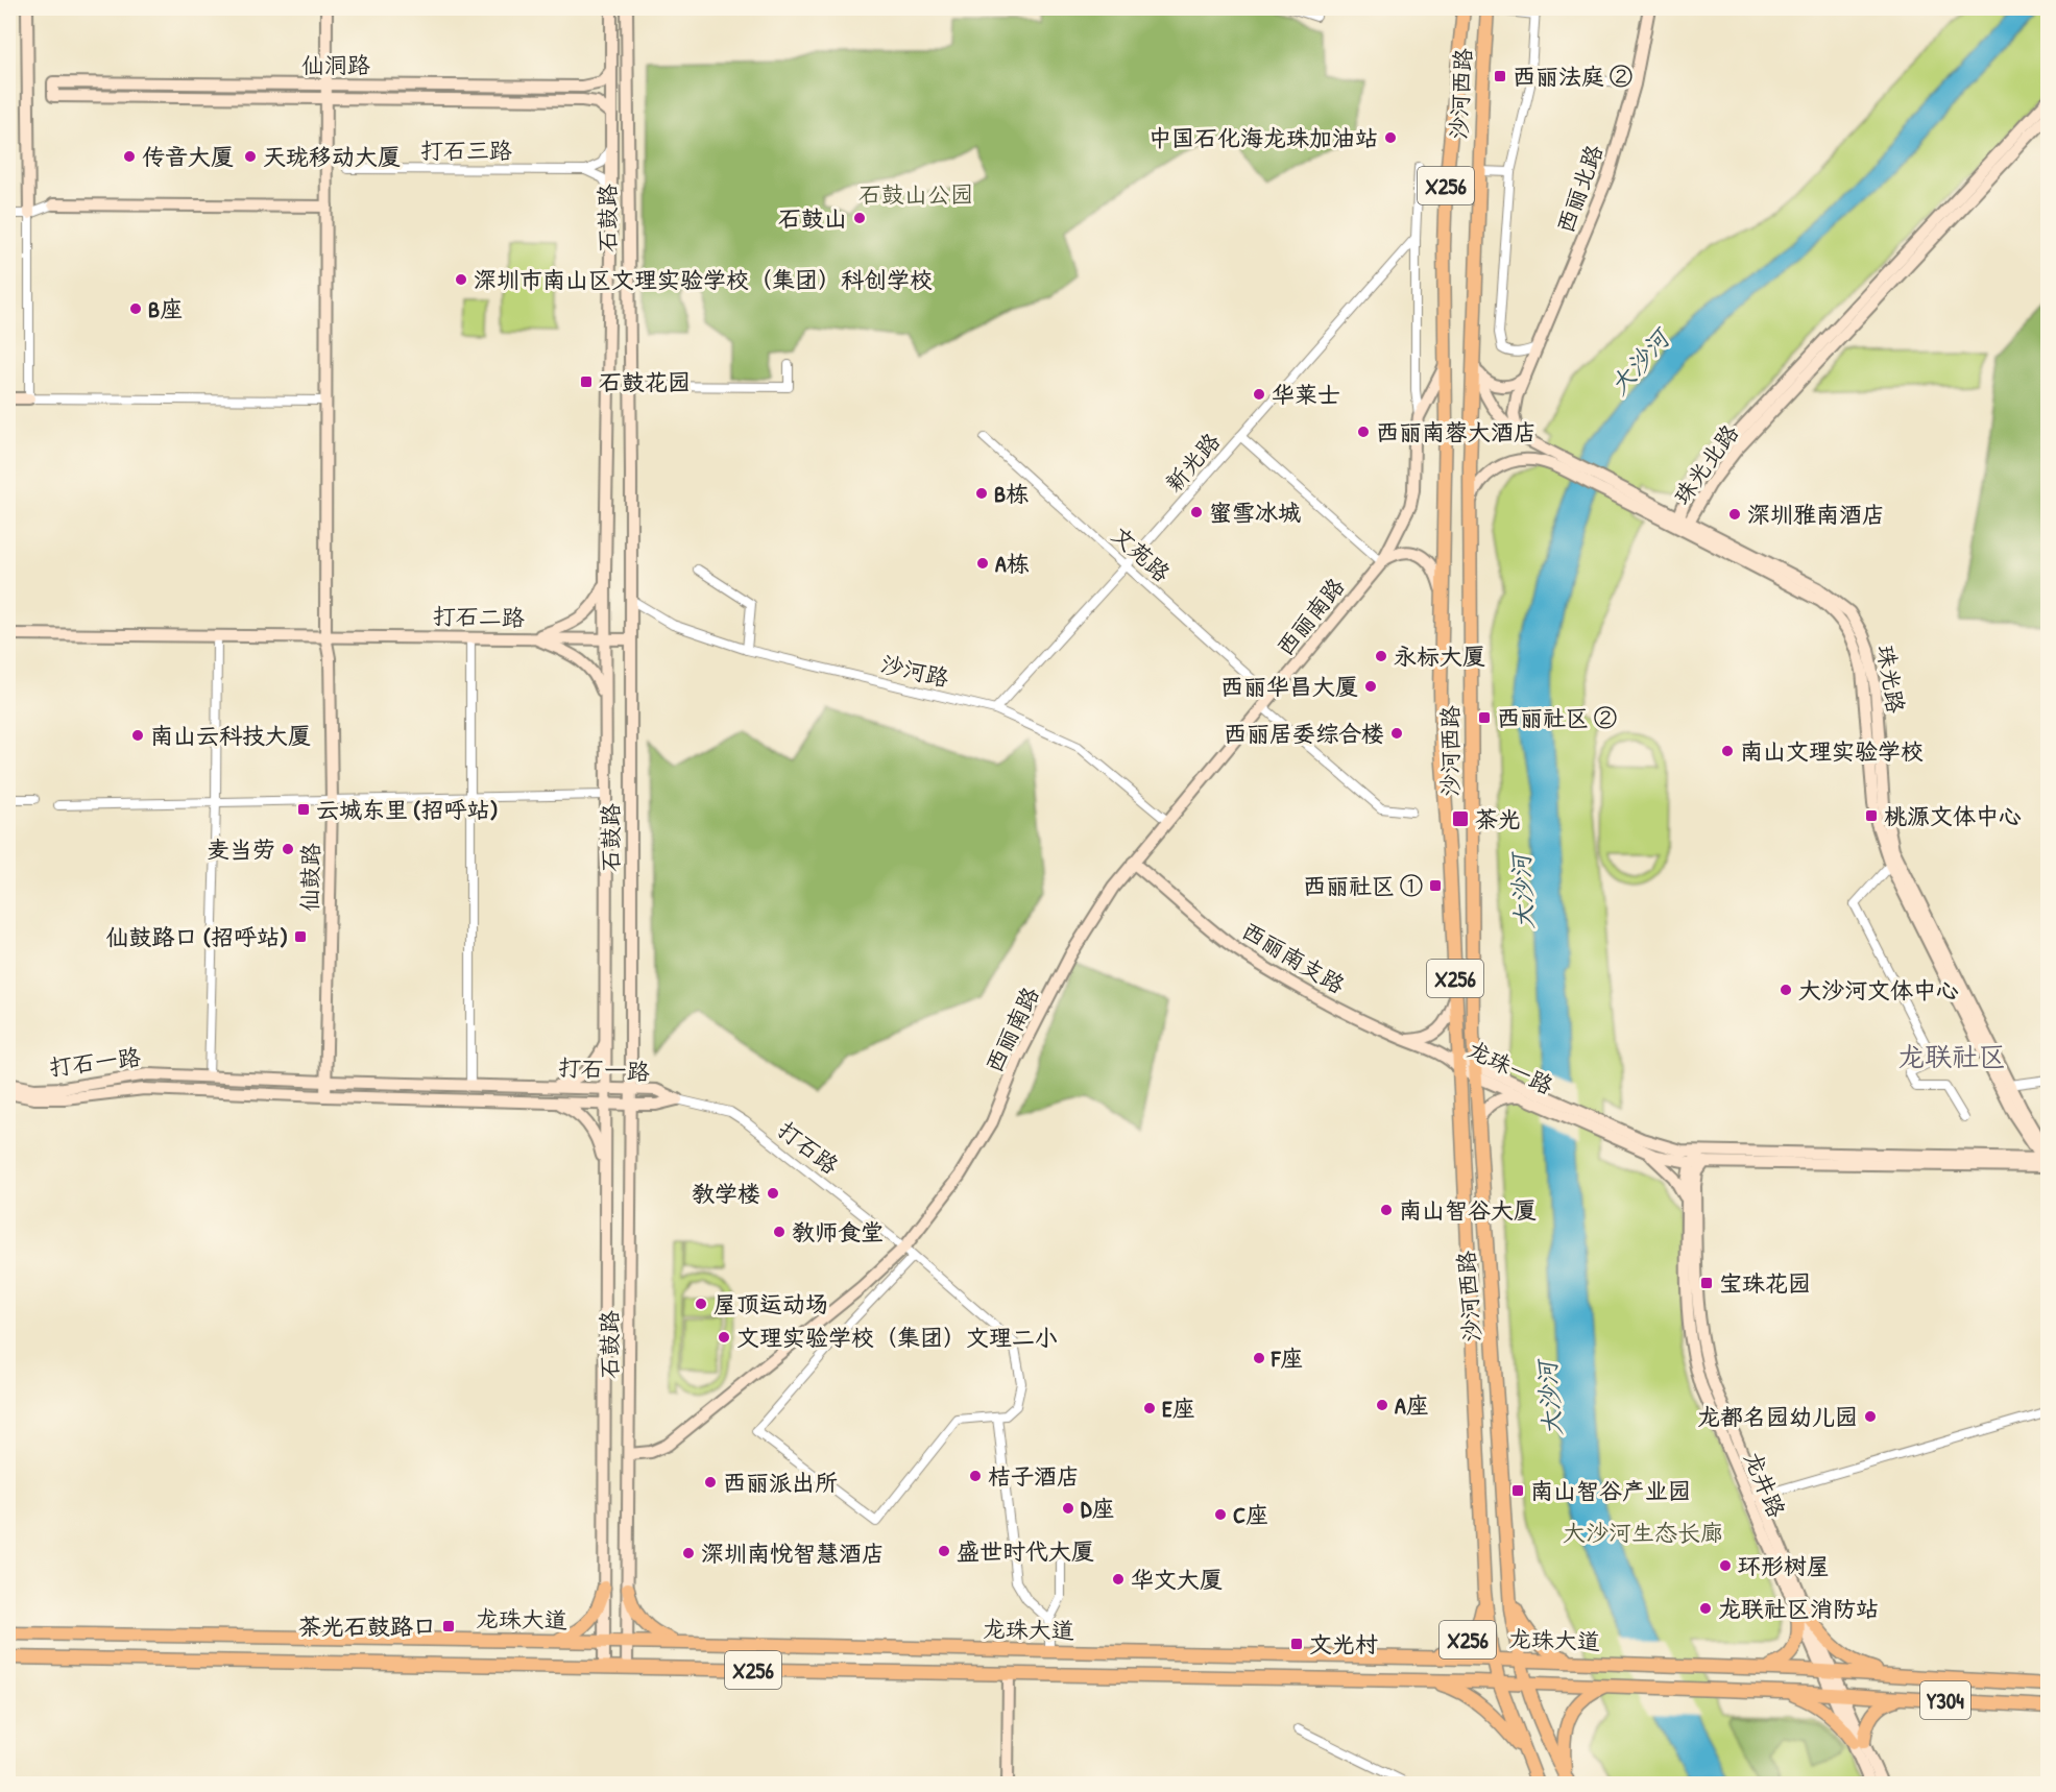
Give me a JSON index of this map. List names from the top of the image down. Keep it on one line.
{"streets":{"main road":["仙洞路","沙河西路","X256","西丽北路","石鼓路","珠光北路","打石二路","西丽南路","珠光路","仙鼓路","西丽南支路","打石一路","龙珠一路","龙井路","龙珠大道","Y304"],"street":["打石三路","新光路","文苑路","沙河路","打石路"]},"crossings":[["仙洞路","石鼓路"],["仙洞路","仙鼓路"],["沙河西路","X256"],["沙河西路","西丽南路"],["沙河西路","珠光路"],["沙河西路","西丽南支路"],["沙河西路","龙珠一路"],["沙河西路","龙珠大道"],["X256","龙珠大道"],["西丽北路","珠光路"],["石鼓路","打石二路"],["石鼓路","西丽南路"],["石鼓路","沙河路"],["石鼓路","打石一路"],["石鼓路","龙珠大道"],["新光路","文苑路"],["新光路","沙河路"],["珠光北路","珠光路"],["文苑路","西丽南路"],["打石二路","仙鼓路"],["西丽南路","沙河路"],["西丽南路","西丽南支路"],["西丽南路","打石路"],["珠光路","龙珠一路"],["仙鼓路","打石一路"],["西丽南支路","龙珠一路"],["打石一路","打石路"],["龙珠一路","龙井路"],["龙井路","龙珠大道"]],"districts":["龙联社区"],"water":["大沙河"],"parks":["石鼓山公园","大沙河生态长廊"],"places":{"transit":["西丽法庭 ②","石鼓花园","西丽社区 ②","云城东里 (招呼站)","桃源文体中心","茶光","西丽社区 ①","仙鼓路口 (招呼站)","宝珠花园","南山智谷产业园","茶光石鼓路口","文光村"],"other":["中国石化海龙珠加油站","传音大厦","天珑移动大厦","石鼓山","深圳市南山区文理实验学校（集团）科创学校","B座","华莱士","西丽南蓉大酒店","B栋","蜜雪冰城","深圳雅南酒店","A栋","永标大厦","西丽华昌大厦","西丽居委综合楼","南山云科技大厦","南山文理实验学校","麦当劳","大沙河文体中心","教学楼","南山智谷大厦","教师食堂","屋顶运动场","文理实验学校（集团）文理二小","F座","A座","E座","龙都名园幼儿园","桔子酒店","西丽派出所","D座","C座","盛世时代大厦","深圳南悦智慧酒店","环形树屋","华文大厦","龙联社区消防站"]}}
